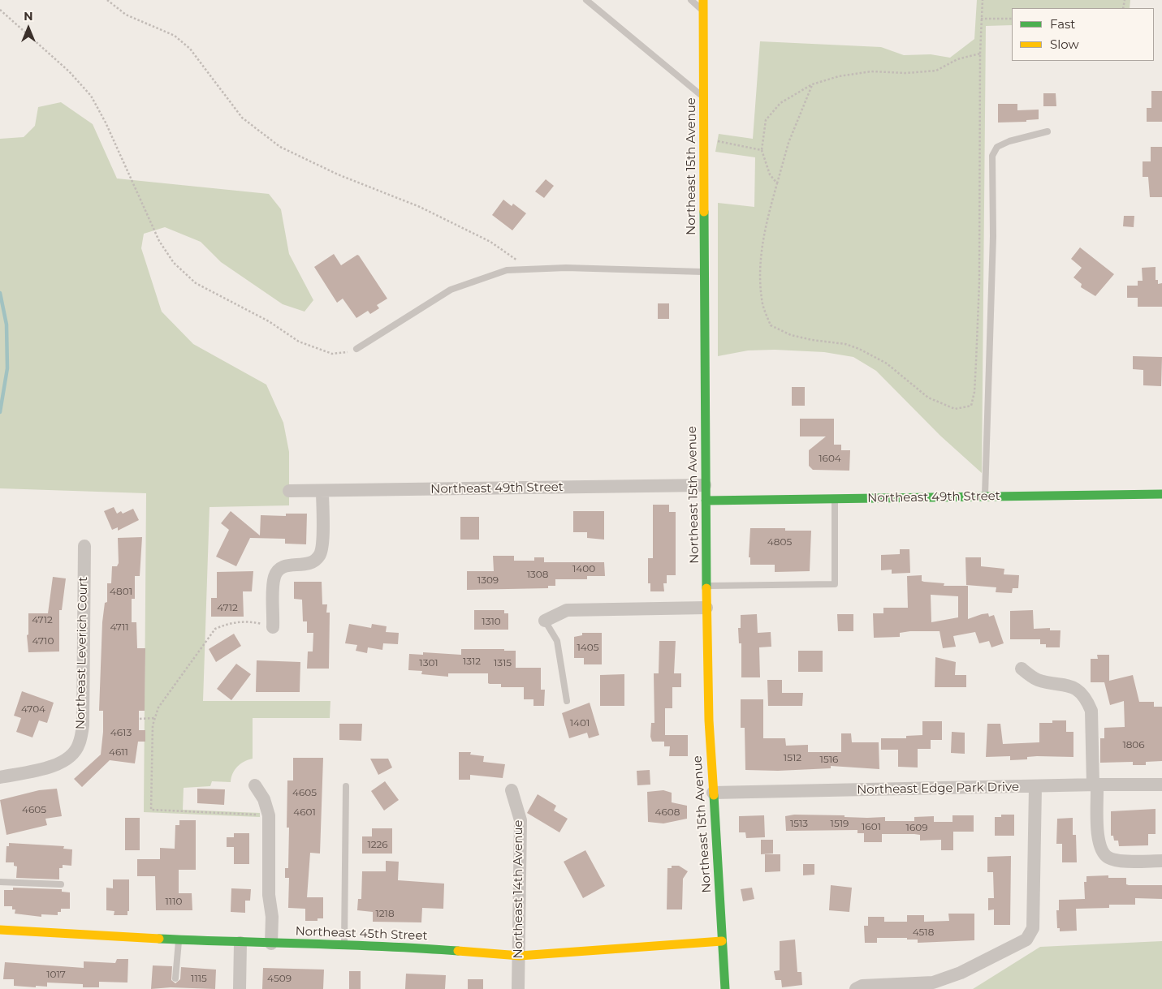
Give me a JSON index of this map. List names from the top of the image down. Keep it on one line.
{"streets":{"street":["Northeast 15th Avenue","Northeast 49th Street","Northeast Leverich Court","Northeast Edge Park Drive","Northeast 14th Avenue","Northeast 45th Street"]},"crossings":[["Northeast 15th Avenue","Northeast 49th Street"],["Northeast 15th Avenue","Northeast Edge Park Drive"],["Northeast 15th Avenue","Northeast 45th Street"],["Northeast 14th Avenue","Northeast 45th Street"]],"house_numbers":["1604","4805","1400","1308","1309","4801","4712","4712","1310","4711","4710","1405","1312","1301","1315","4704","1401","4613","1806","4611","1512","1516","4605","4605","4601","4608","1513","1519","1601","1609","1226","1110","1218","4518","1017","1115","4509"],"legend":["Fast","Slow"],"north":"top"}
